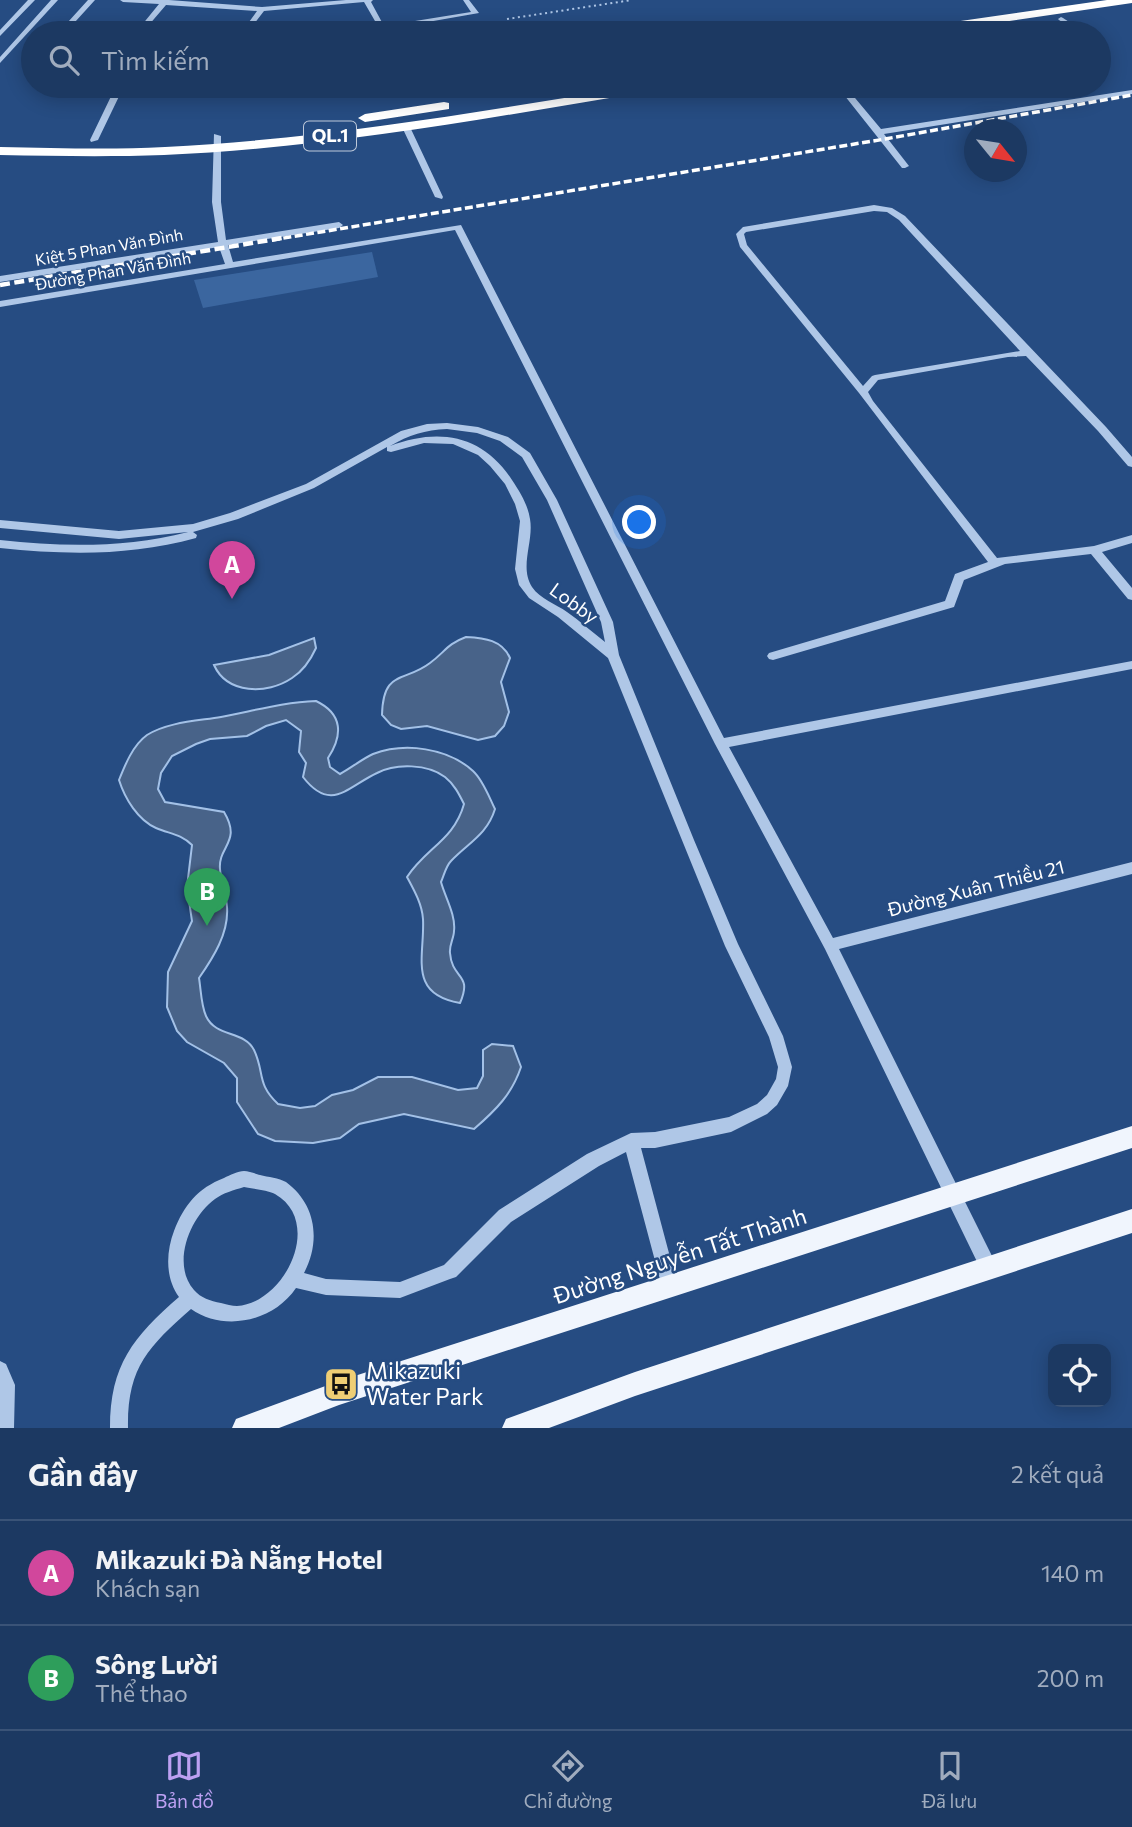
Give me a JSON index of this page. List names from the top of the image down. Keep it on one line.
{"streets":{"highway":["QL.1"],"main road":["Đường Nguyễn Tất Thành"],"street":["Kiệt 5 Phan Văn Đình","Đường Phan Văn Đình","Lobby","Đường Xuân Thiều 21"]},"places":{"bus stop":["Mikazuki Water Park"]},"north":"bottom right","page":{"search":"Tìm kiếm","pins":["A","B"],"heading":["Gần đây","2 kết quả"],"list":[{"mark":"A","name":"Mikazuki Đà Nẵng Hotel","note":"Khách sạn","value":"140 m"},{"mark":"B","name":"Sông Lười","note":"Thể thao","value":"200 m"}],"nav":["Bản đồ","Chỉ đường","Đã lưu"]}}
